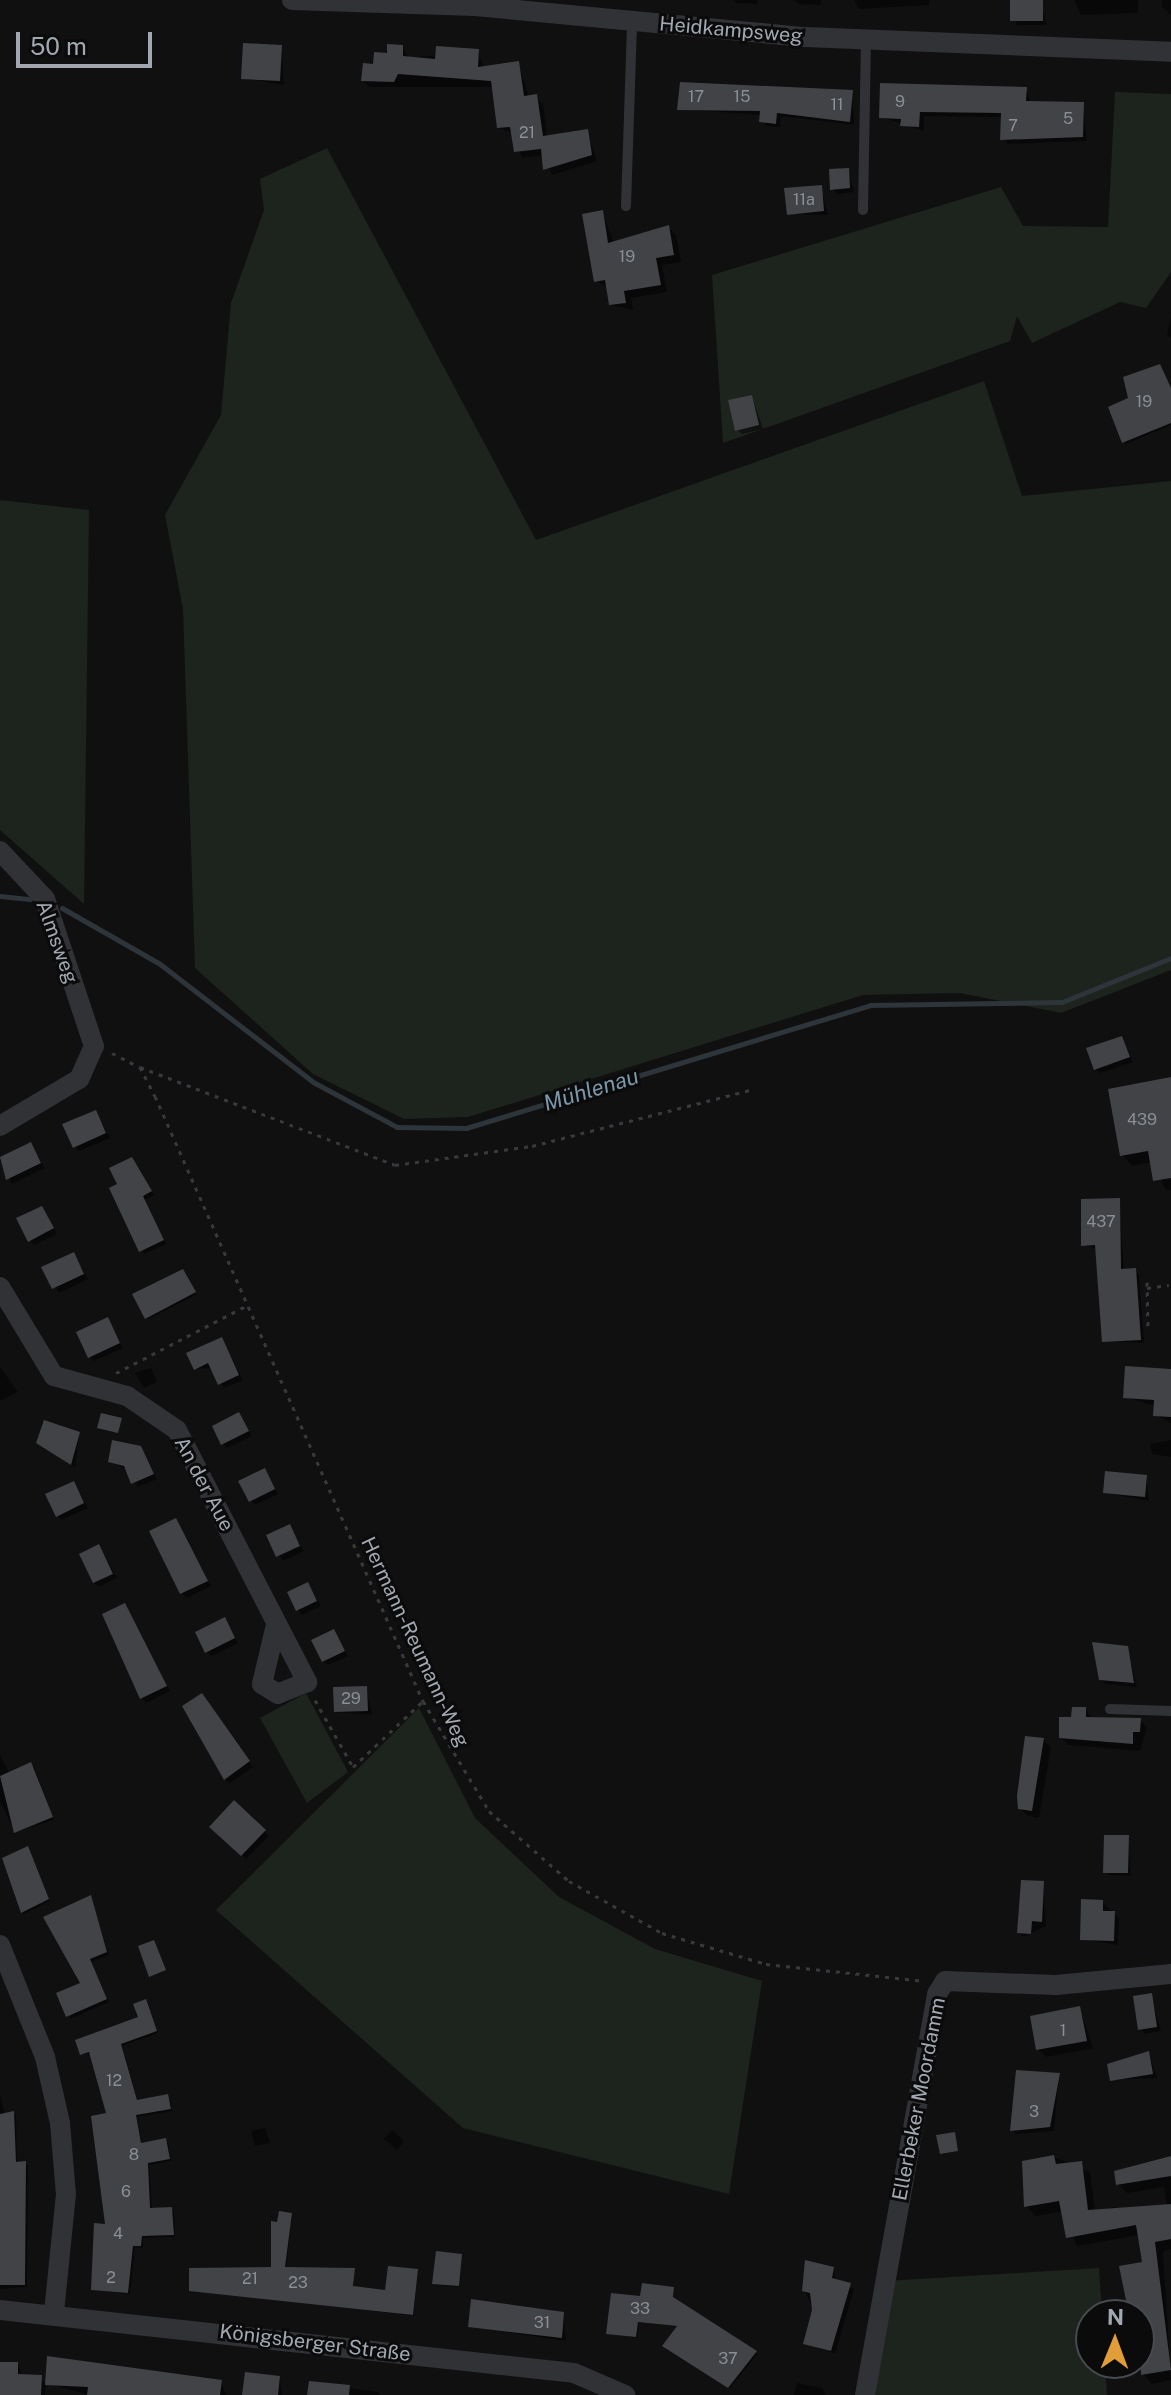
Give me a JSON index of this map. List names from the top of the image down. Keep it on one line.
{"streets":{"street":["Heidkampsweg","Almsweg","An der Aue","Ellerbeker Moordamm","Königsberger Straße"],"path":["Hermann-Reumann-Weg"]},"crossings":[["Hermann-Reumann-Weg","Ellerbeker Moordamm"]],"water":["Mühlenau"],"house_numbers":["17","15","9","11","5","7","21","11a","19","19","439","437","29","1","12","3","8","6","4","2","21","23","33","31","37"],"scale_bar":"50 m","north":"top"}
